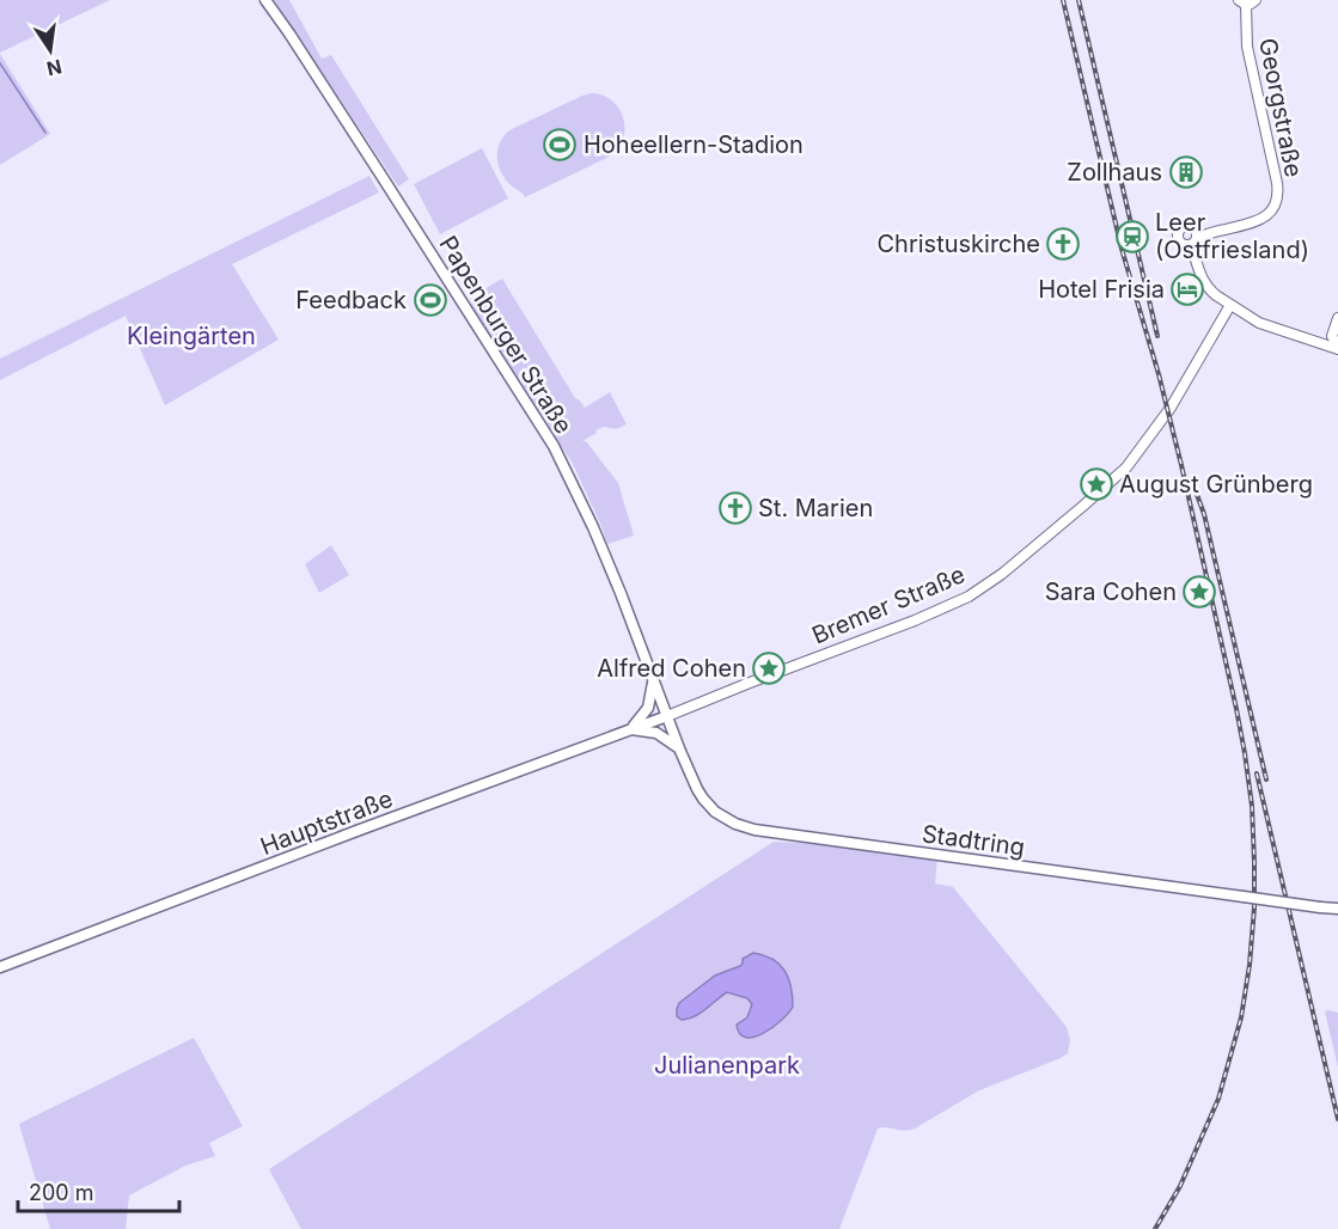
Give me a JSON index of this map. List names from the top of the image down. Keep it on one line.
{"streets":{"main road":["Georgstraße","Papenburger Straße","Bremer Straße","Hauptstraße","Stadtring"]},"crossings":[["Georgstraße","Bremer Straße"],["Papenburger Straße","Bremer Straße"],["Papenburger Straße","Hauptstraße"],["Papenburger Straße","Stadtring"],["Bremer Straße","Hauptstraße"],["Bremer Straße","Stadtring"],["Hauptstraße","Stadtring"]],"parks":["Kleingärten","Julianenpark"],"places":{"sports":["Hoheellern-Stadion","Feedback"],"building":["Zollhaus"],"station":["Leer (Ostfriesland)"],"church":["Christuskirche","St. Marien"],"hotel":["Hotel Frisia"],"place":["August Grünberg","Sara Cohen","Alfred Cohen"]},"scale_bar":"200 m","north":"bottom"}
